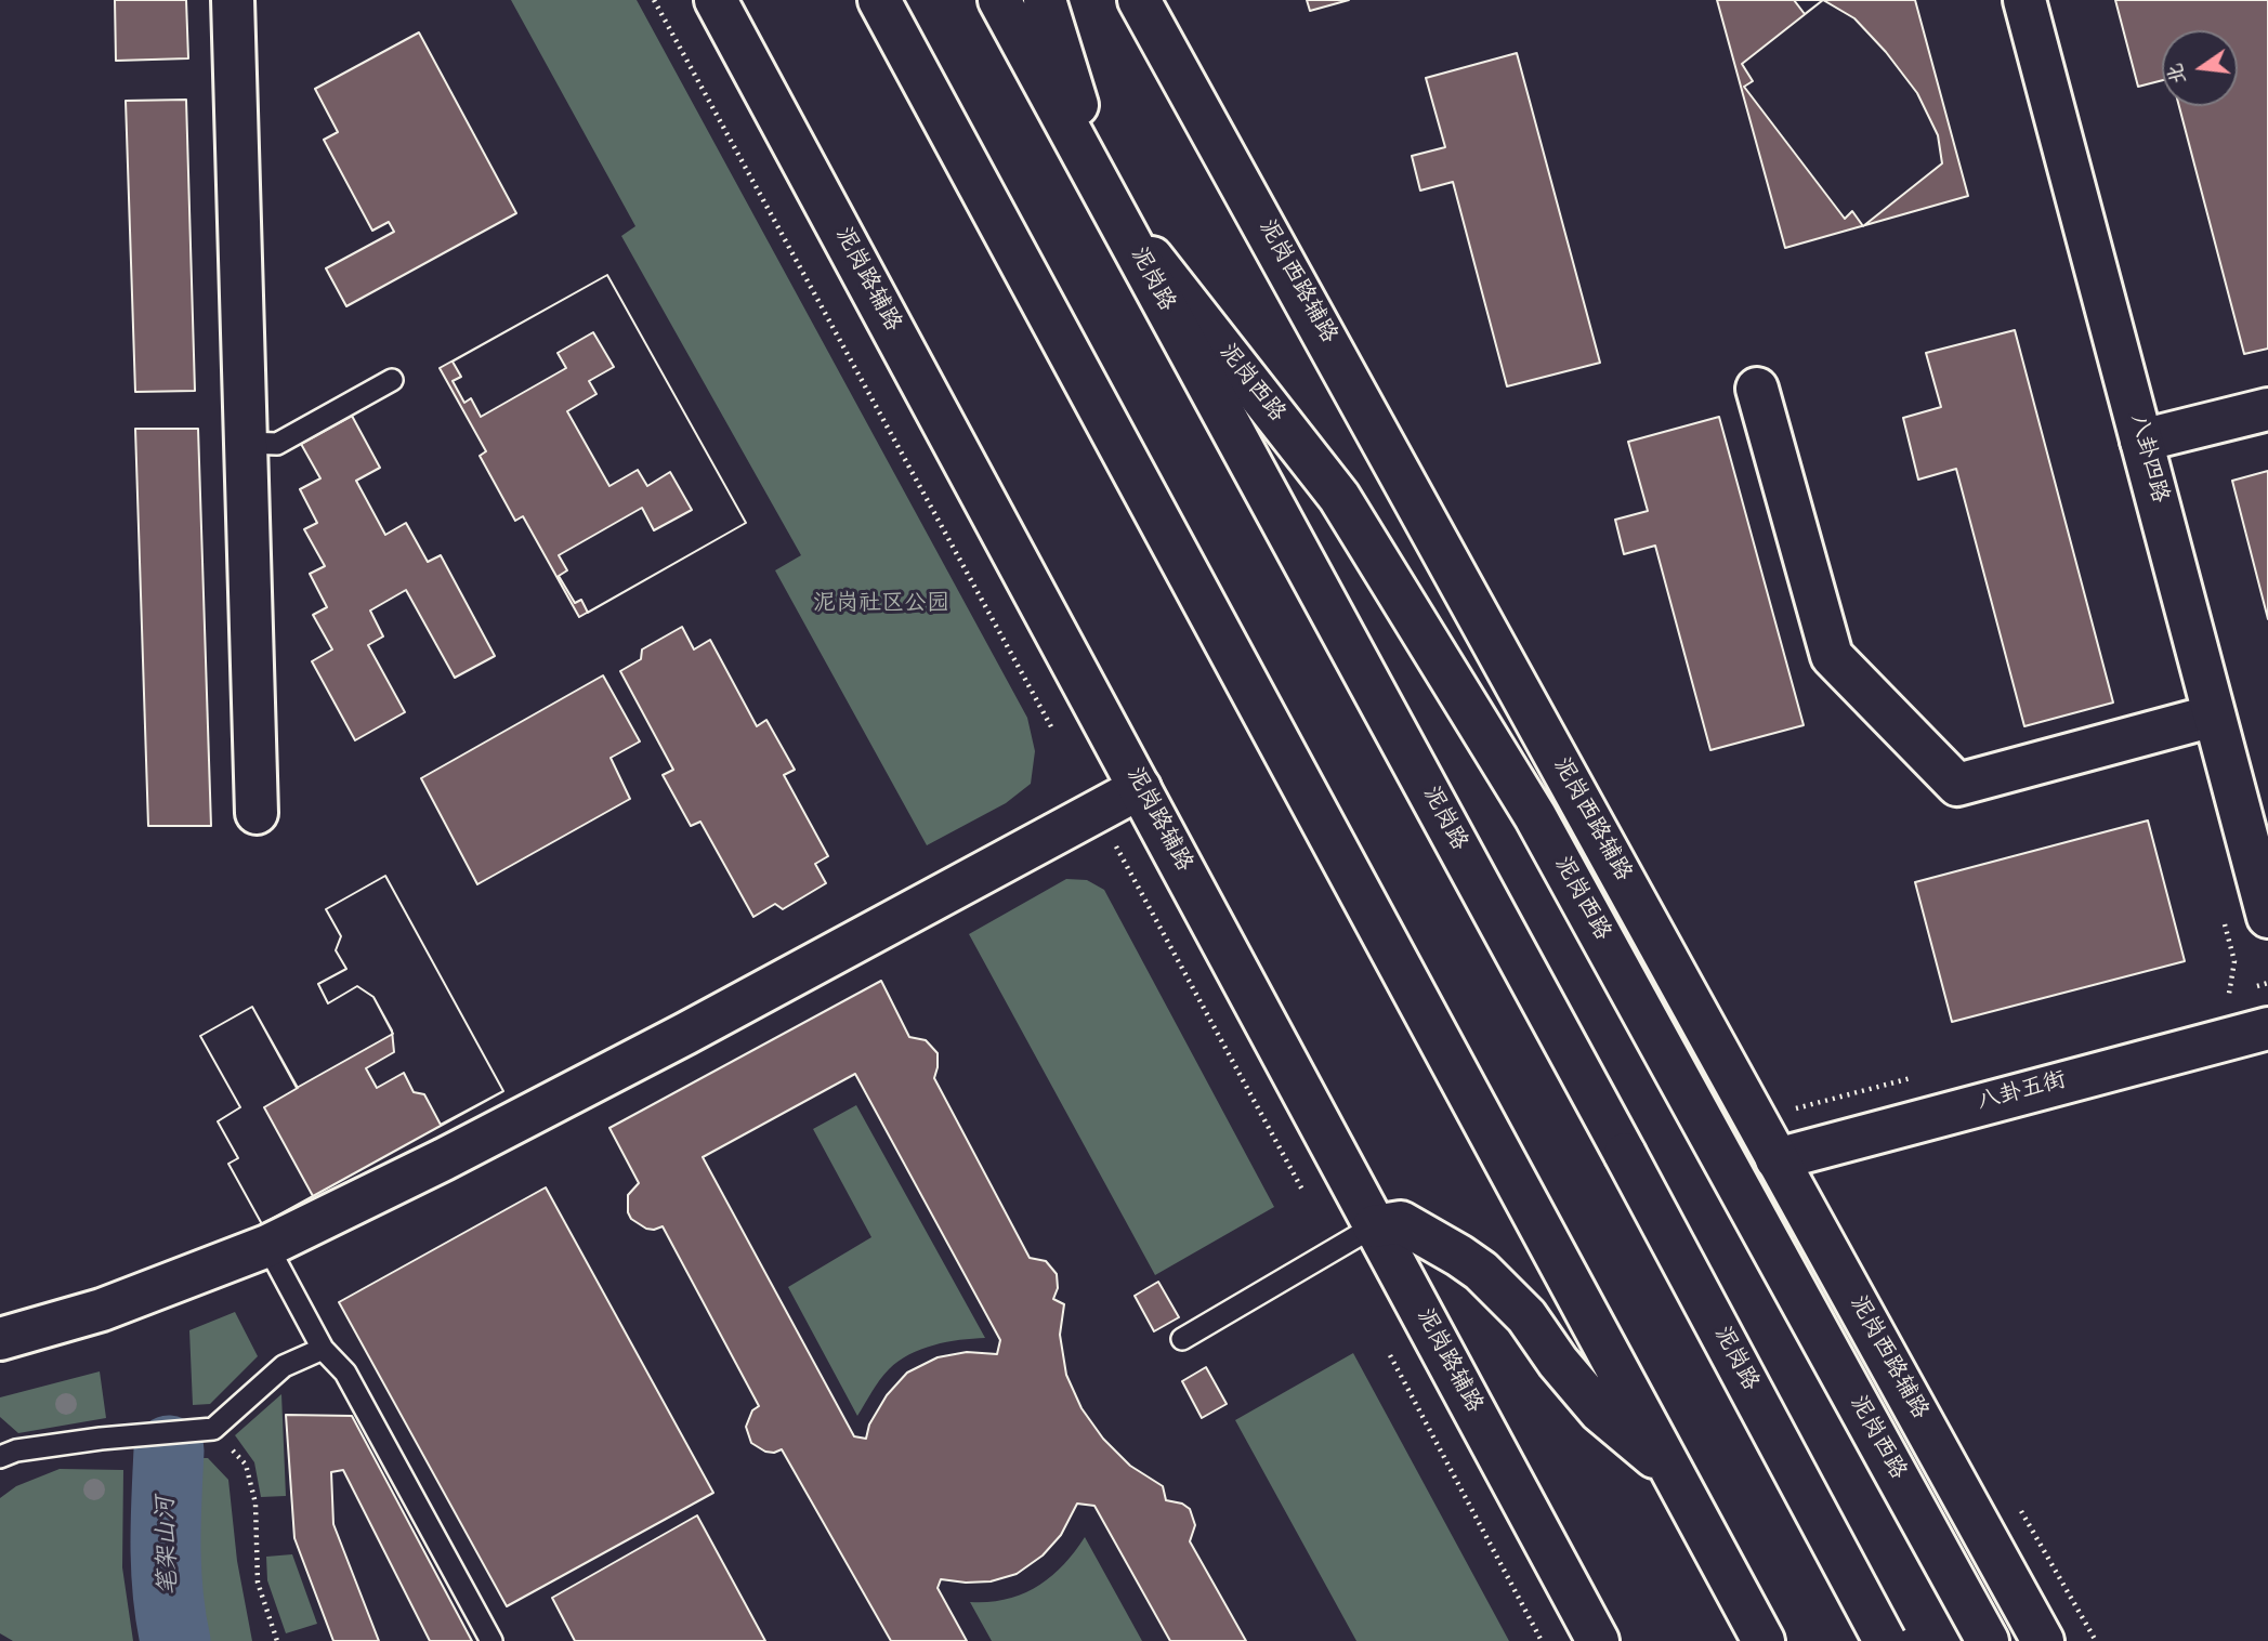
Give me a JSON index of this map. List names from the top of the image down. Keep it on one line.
{"streets":{"main road":["泥岗路辅路","泥岗路","泥岗西路辅路","泥岗西路","八卦四路","八卦五街"]},"crossings":[["泥岗路","泥岗西路"],["泥岗西路辅路","八卦五街"]],"water":["笔架山河"],"parks":["泥岗社区公园"],"north":"left"}
